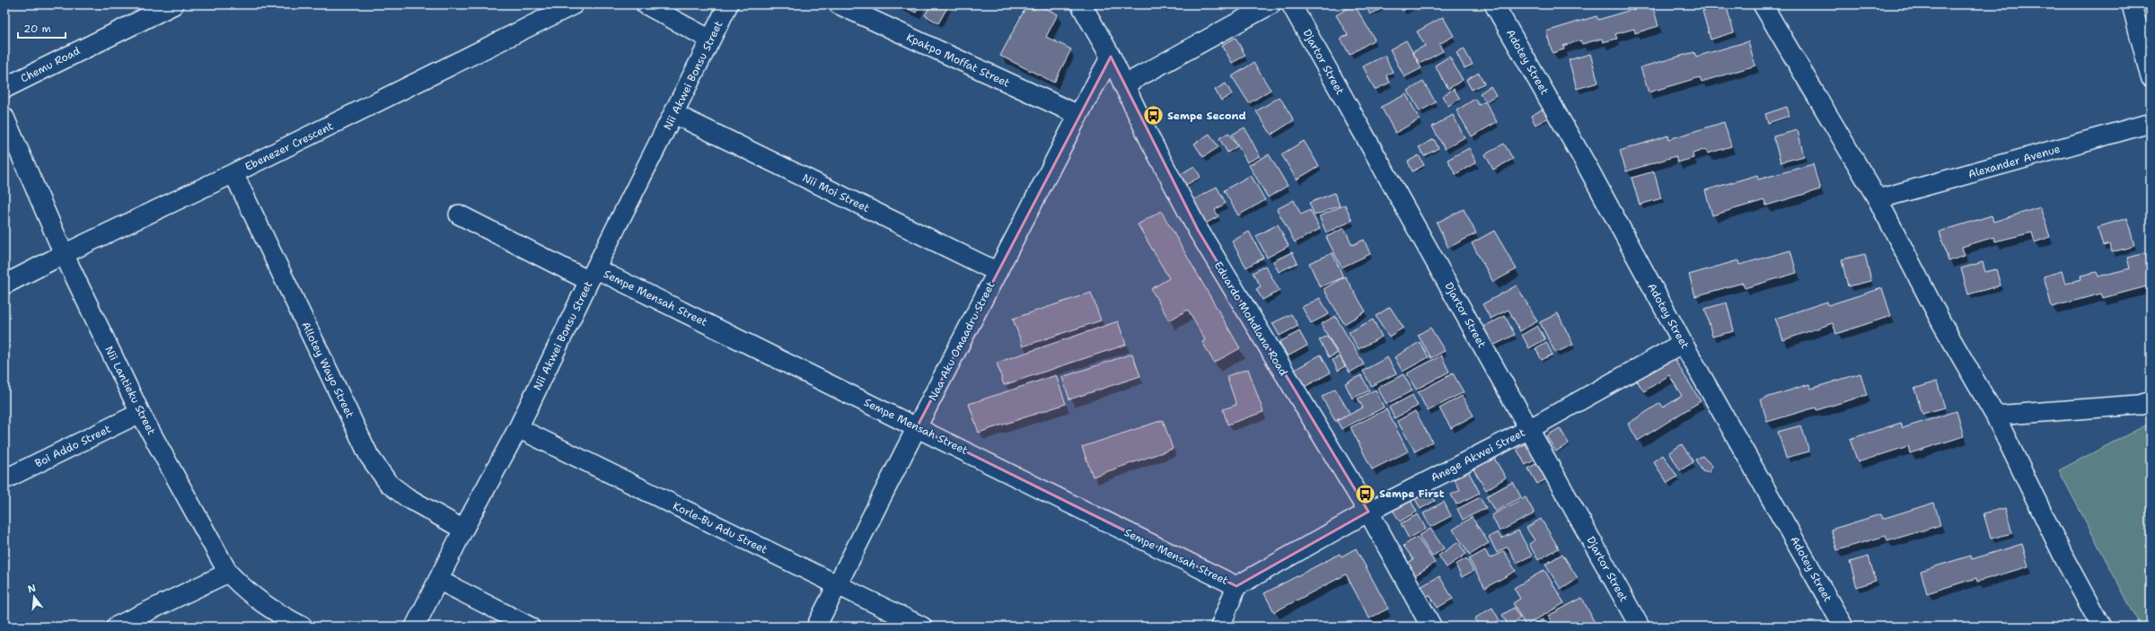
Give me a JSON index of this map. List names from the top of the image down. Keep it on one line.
{"streets":{"main road":["Chemu Road","Eduardo Mohdlana Road"],"street":["Kpakpo Moffat Street","Djartor Street","Adotey Street","Nii Akwei Bonsu Street","Ebenezer Crescent","Alexander Avenue","Nii Moi Street","Sempe Mensah Street","Naa Aku Omaadru Street","Allotey Wayo Street","Nii Lantieku Street","Boi Addo Street","Anege Akwei Street","Korle-Bu Adu Street"]},"crossings":[["Kpakpo Moffat Street","Naa Aku Omaadru Street"],["Djartor Street","Anege Akwei Street"],["Adotey Street","Anege Akwei Street"],["Nii Akwei Bonsu Street","Nii Moi Street"],["Nii Akwei Bonsu Street","Sempe Mensah Street"],["Nii Akwei Bonsu Street","Allotey Wayo Street"],["Nii Akwei Bonsu Street","Korle-Bu Adu Street"],["Ebenezer Crescent","Allotey Wayo Street"],["Ebenezer Crescent","Nii Lantieku Street"],["Nii Moi Street","Naa Aku Omaadru Street"],["Sempe Mensah Street","Naa Aku Omaadru Street"],["Sempe Mensah Street","Anege Akwei Street"],["Eduardo Mohdlana Road","Naa Aku Omaadru Street"],["Eduardo Mohdlana Road","Anege Akwei Street"],["Naa Aku Omaadru Street","Korle-Bu Adu Street"],["Nii Lantieku Street","Boi Addo Street"]],"places":{"bus stop":["Sempe Second","Sempe First"]},"scale_bar":"20 m","north":"top"}
